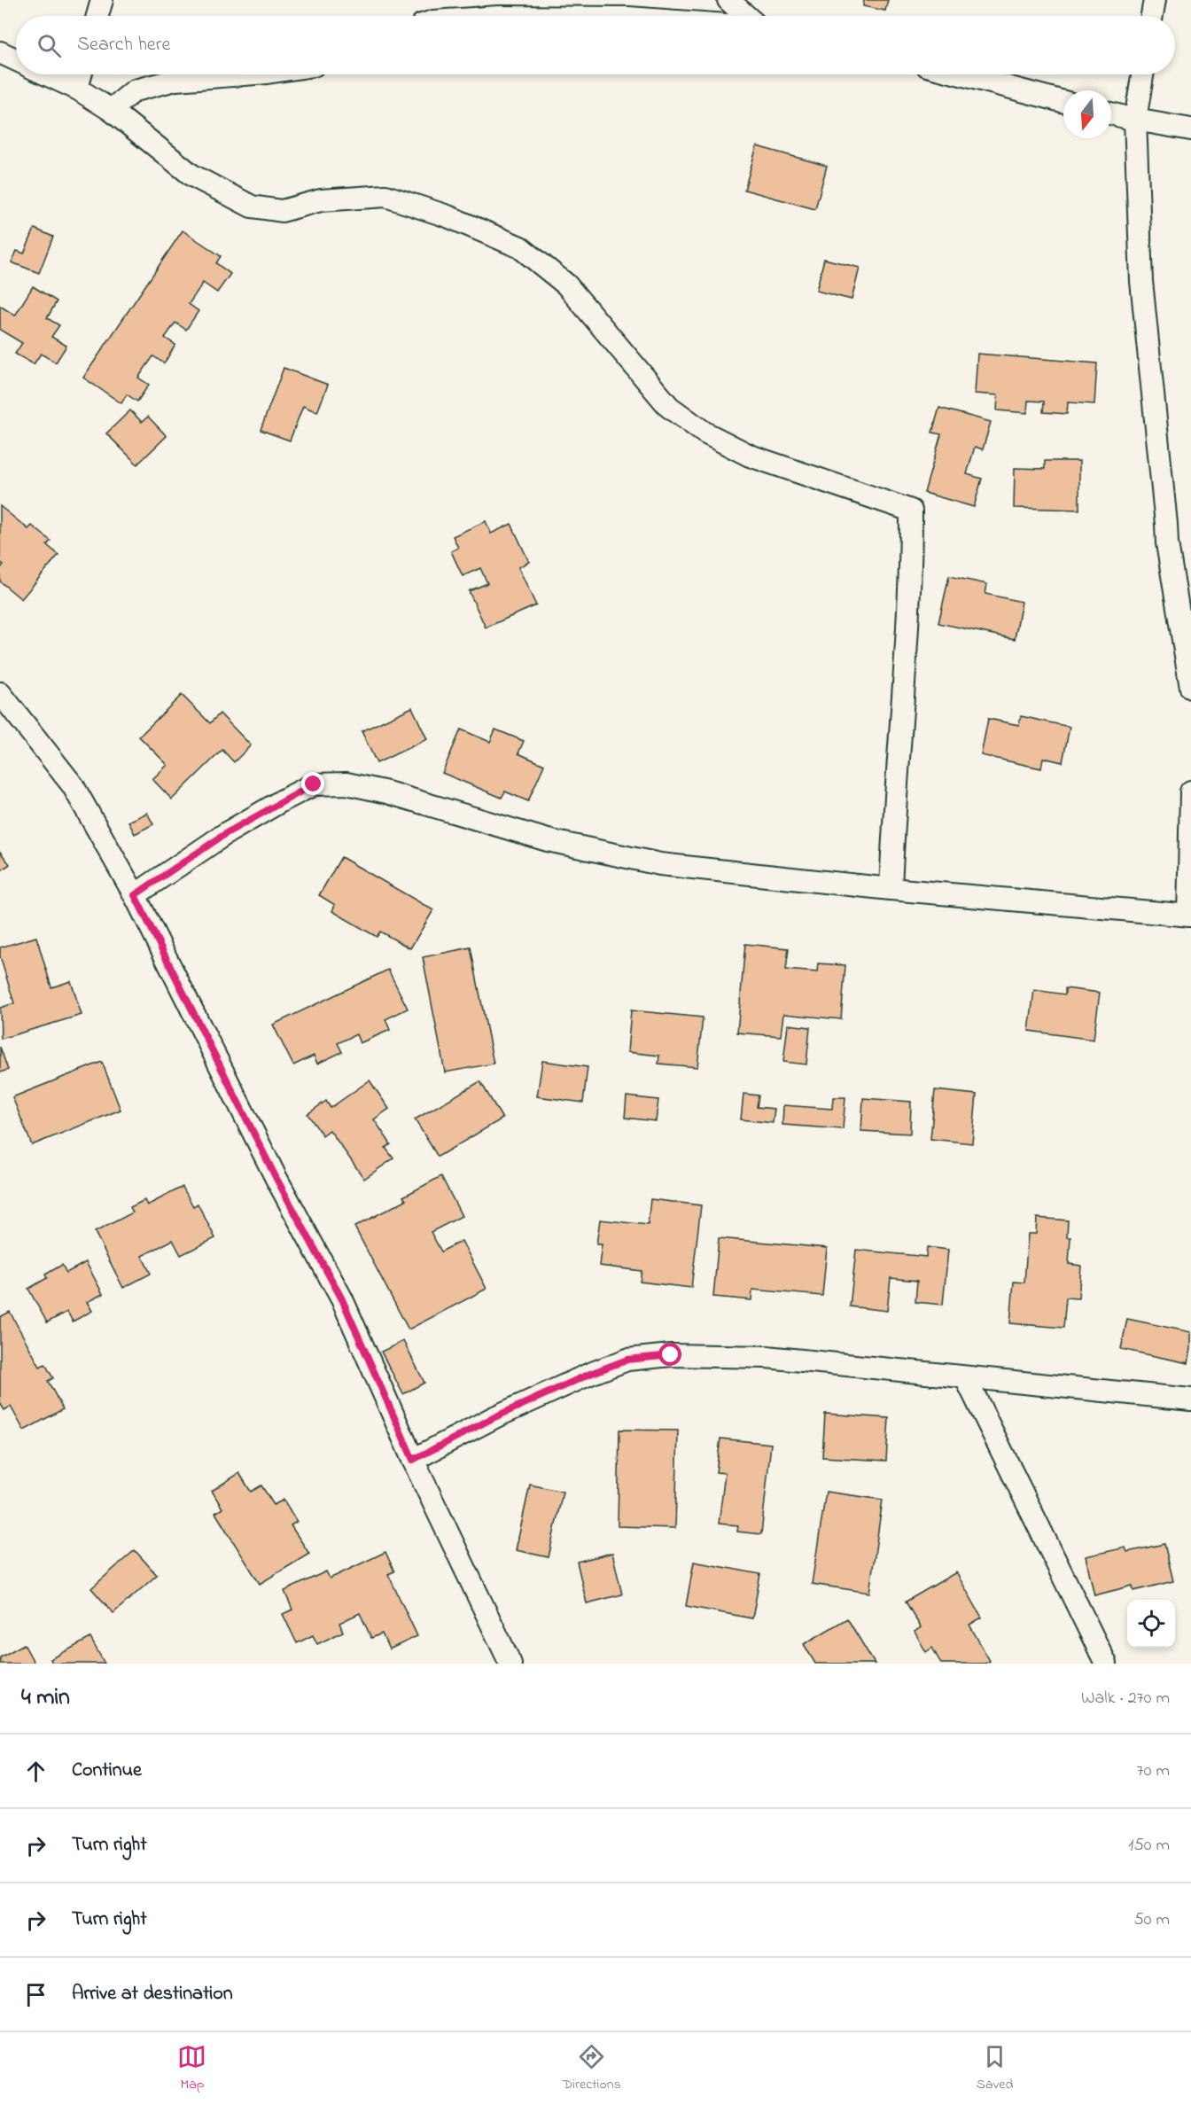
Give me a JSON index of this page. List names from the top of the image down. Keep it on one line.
{"north":"bottom","page":{"search":"Search here","heading":["4 min","Walk · 270 m"],"list":[["Continue","70 m"],["Turn right","150 m"],["Turn right","50 m"],"Arrive at destination"],"nav":["Map","Directions","Saved"]}}
